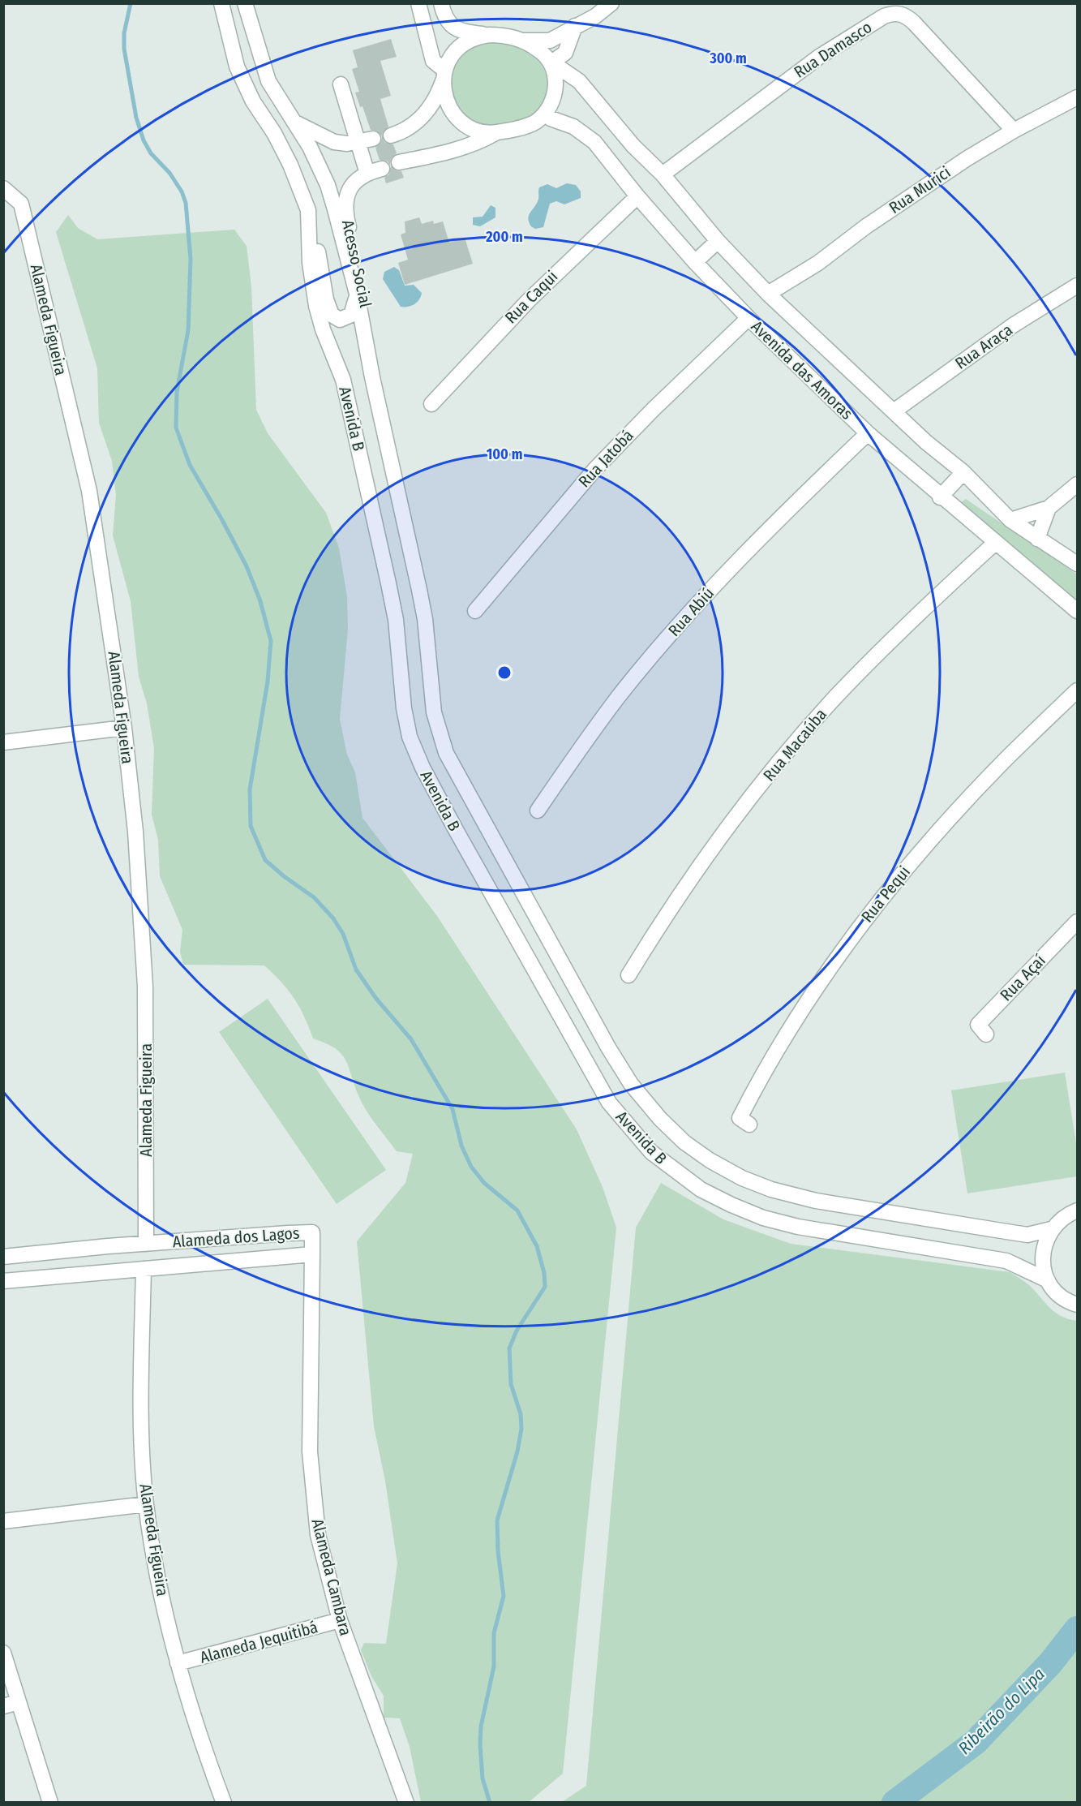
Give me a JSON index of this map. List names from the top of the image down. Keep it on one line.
{"streets":{"street":["Rua Damasco","Rua Murici","Acesso Social","Rua Caqui","Alameda Figueira","Rua Araça","Avenida das Amoras","Avenida B","Rua Jatobá","Rua Abiú","Rua Macaúba","Rua Pequi","Rua Açaí","Alameda dos Lagos","Alameda Cambara","Alameda Jequitibá"]},"crossings":[["Rua Damasco","Rua Murici"],["Rua Damasco","Avenida das Amoras"],["Rua Murici","Avenida das Amoras"],["Acesso Social","Avenida B"],["Rua Caqui","Avenida das Amoras"],["Alameda Figueira","Alameda dos Lagos"],["Alameda Figueira","Alameda Jequitibá"],["Rua Araça","Avenida das Amoras"],["Avenida das Amoras","Rua Jatobá"],["Avenida das Amoras","Rua Abiú"],["Avenida das Amoras","Rua Macaúba"],["Alameda dos Lagos","Alameda Cambara"],["Alameda Cambara","Alameda Jequitibá"]],"water":["Ribeirão do Lipa"],"rings":["300 m","200 m","100 m"]}
